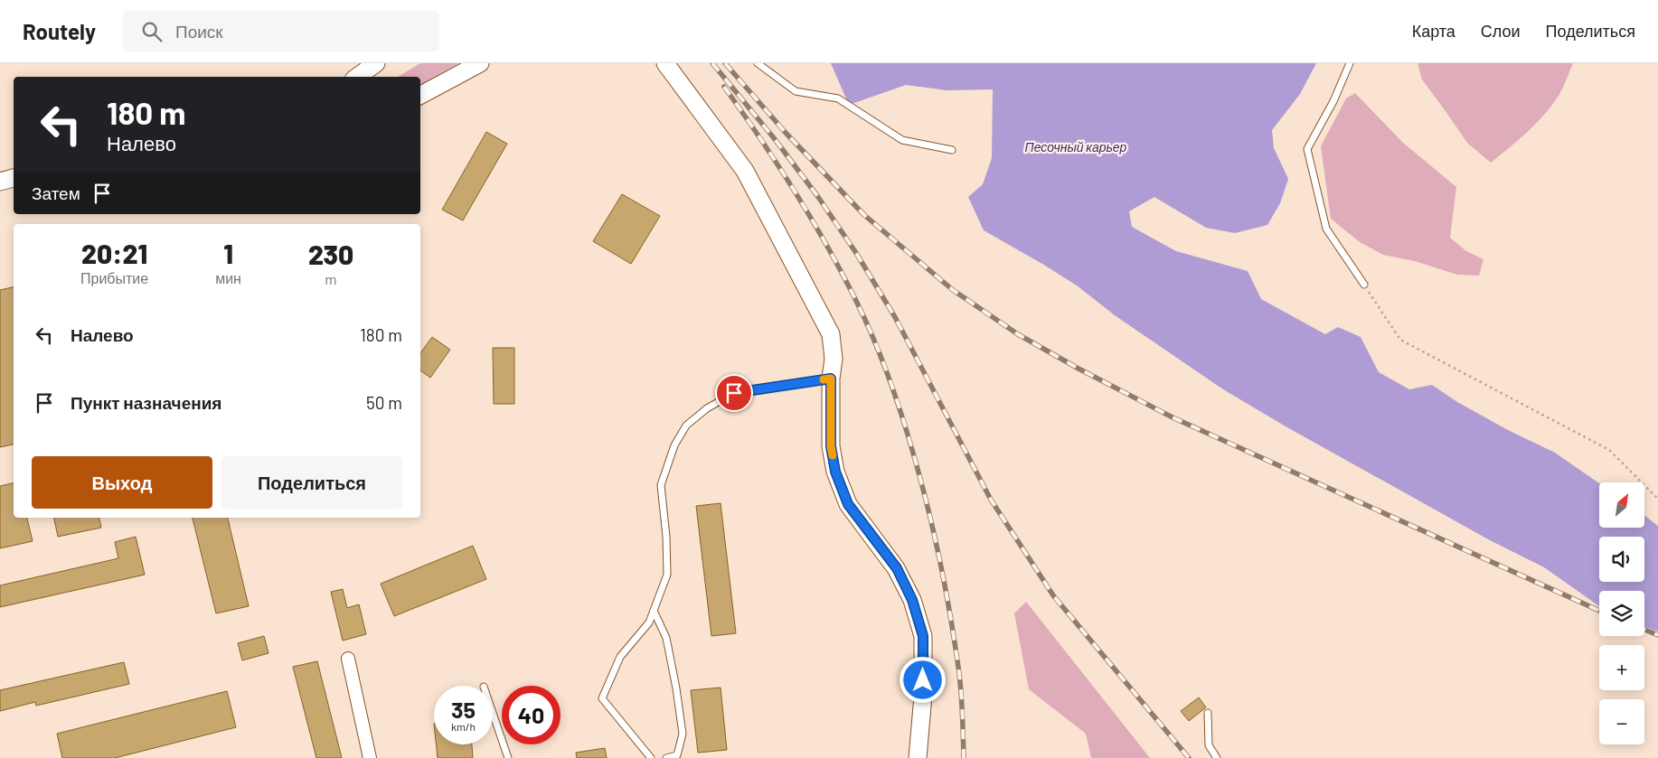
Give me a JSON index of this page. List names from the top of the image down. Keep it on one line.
{"water":["Песочный карьер"],"north":"top right","page":{"header":"Routely","search":"Поиск","nav":["Карта","Слои","Поделиться"],"turn":["180 m","Налево"],"then":"Затем","eta":["20:21","Прибытие","1","мин","230","m"],"list":[{"name":"Налево","value":"180 m"},{"name":"Пункт назначения","value":"50 m"}],"buttons":["Выход","Поделиться"],"map_buttons":["+","−"],"speed":"35 km/h","limit":"40"}}
